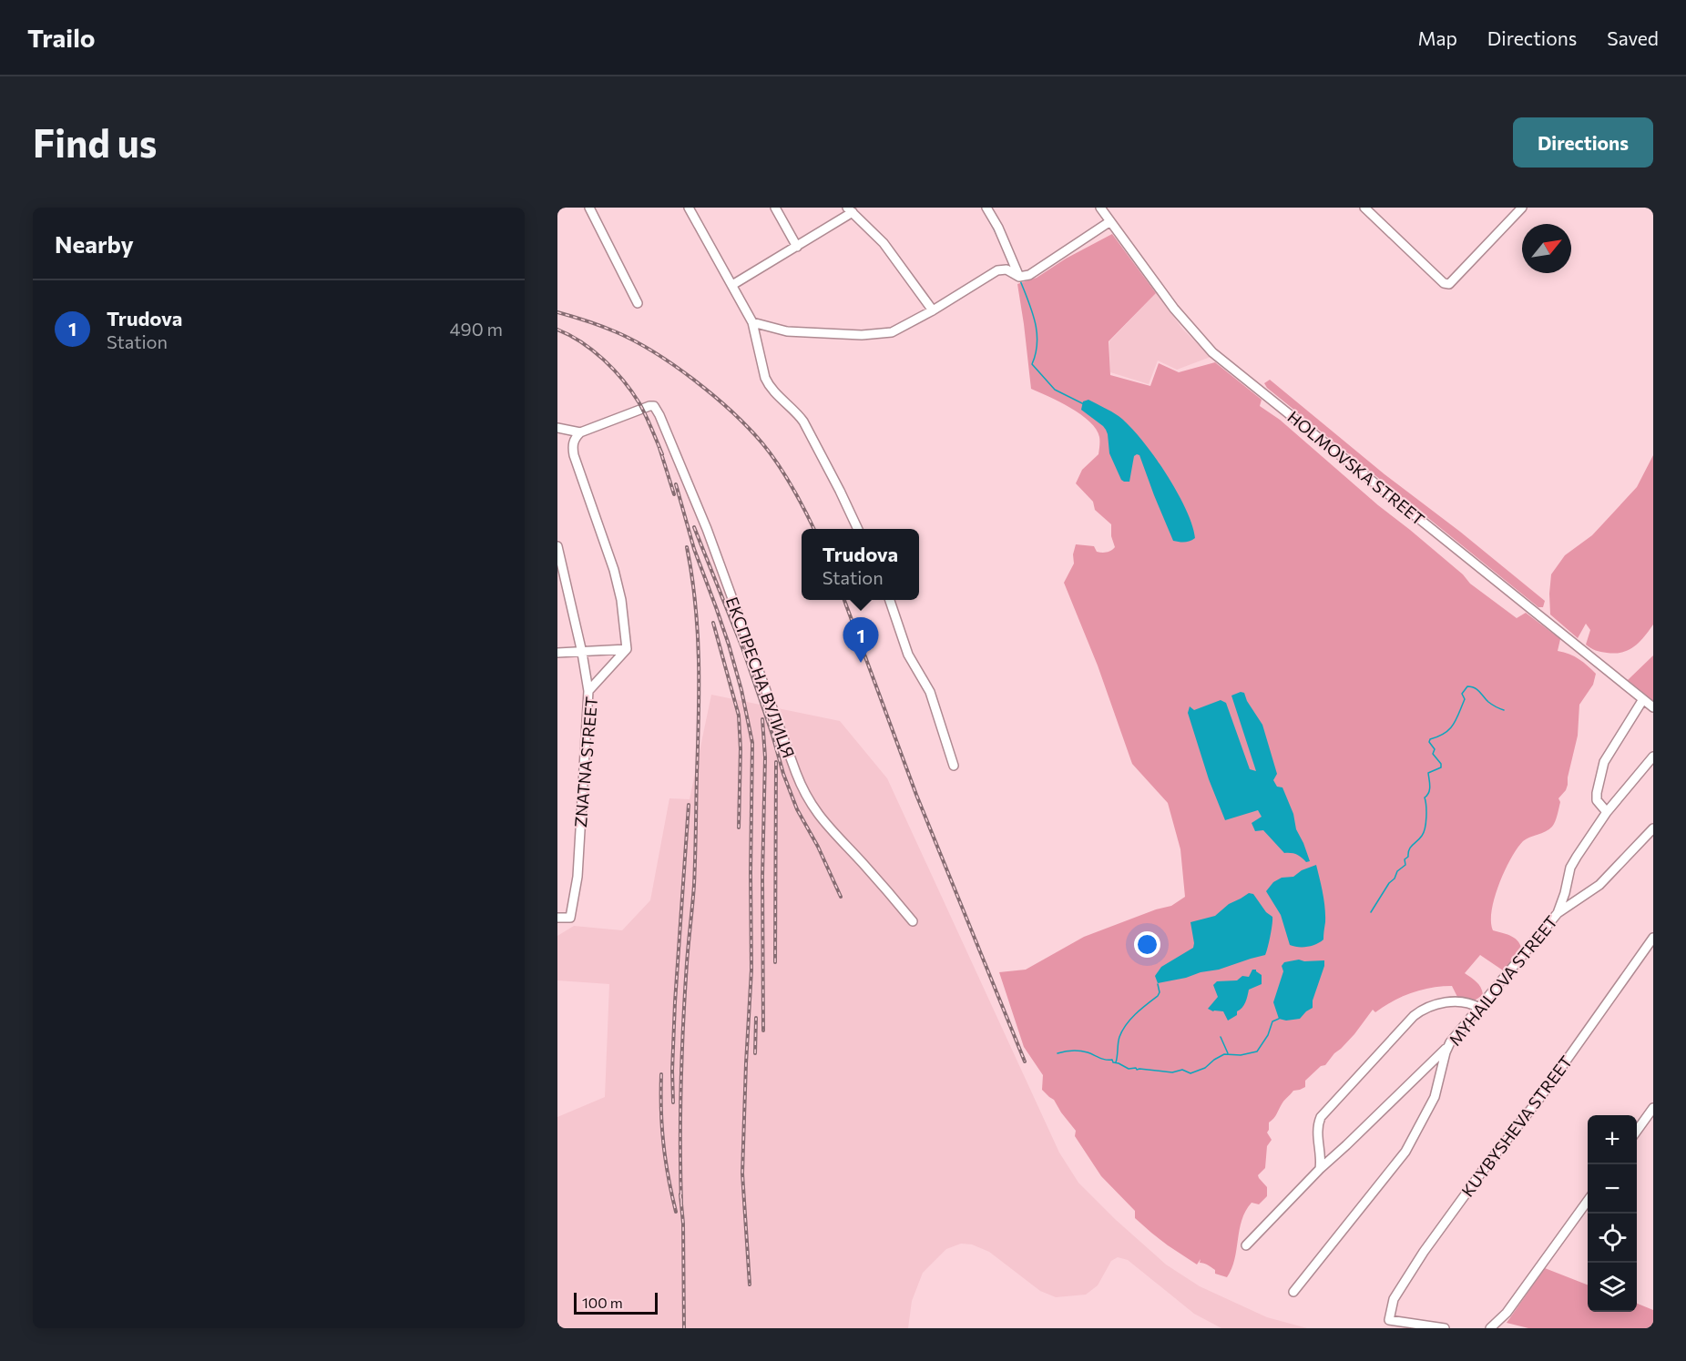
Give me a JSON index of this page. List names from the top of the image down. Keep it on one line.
{"streets":{"street":["HOLMOVSKA STREET","ЕКСПРЕСНА ВУЛИЦЯ","ZNATNA STREET","MYHAILOVA STREET","KUYBYSHEVA STREET"]},"scale_bar":"100 m","north":"top right","page":{"header":"Trailo","nav":["Map","Directions","Saved"],"buttons":"Directions","title":"Find us","heading":"Nearby","list":[{"mark":"1","name":"Trudova","note":"Station","value":"490 m"}],"popup":["Trudova","Station"],"pins":"1","map_buttons":["+","−"],"scale":"100 m"}}
